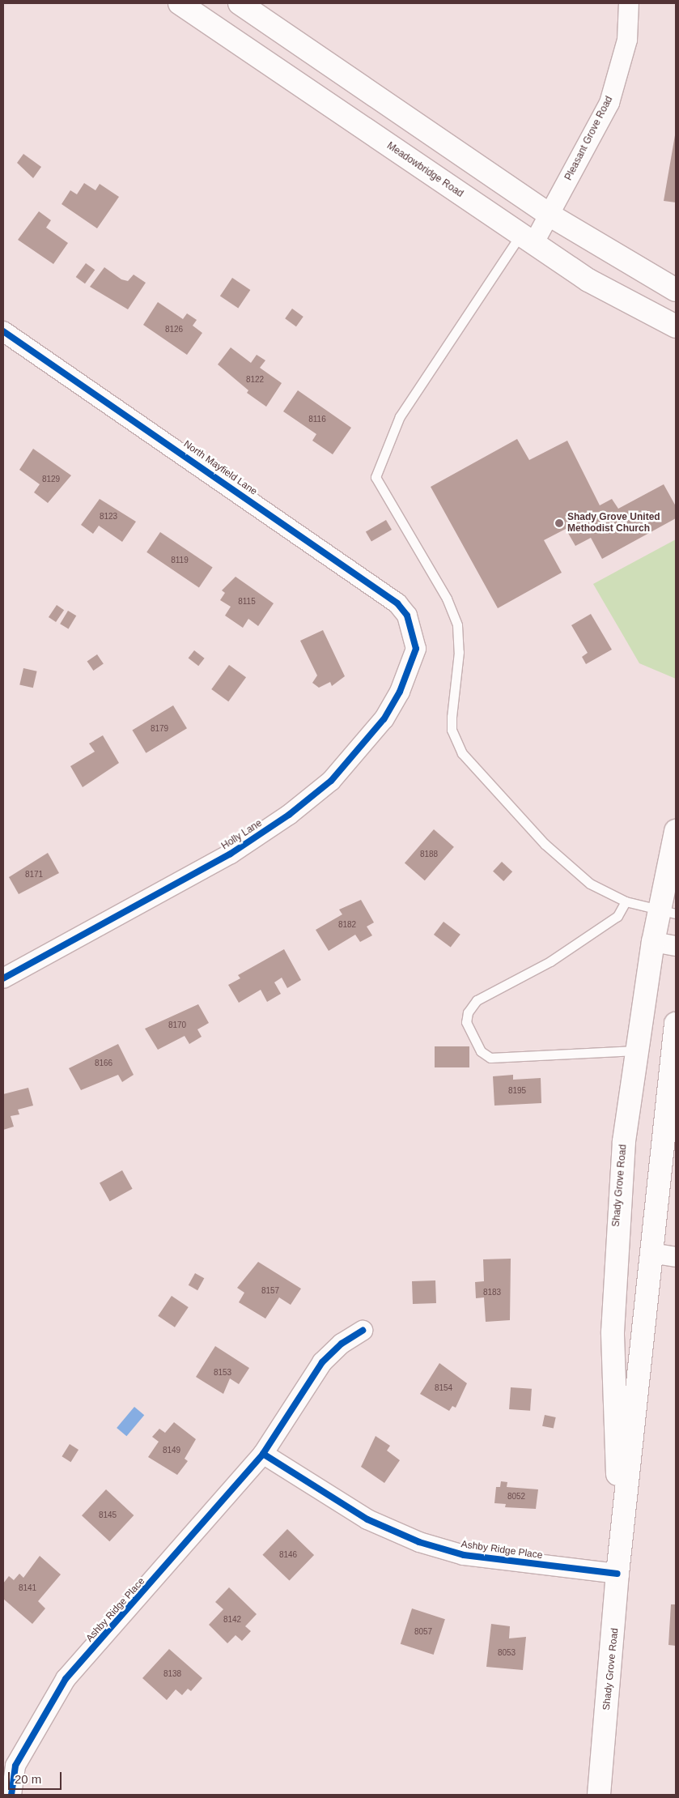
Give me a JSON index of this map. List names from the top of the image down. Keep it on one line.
{"streets":{"main road":["Meadowbridge Road","Shady Grove Road"],"street":["Pleasant Grove Road","North Mayfield Lane","Holly Lane","Ashby Ridge Place"]},"crossings":[["Pleasant Grove Road","Meadowbridge Road"],["North Mayfield Lane","Holly Lane"],["Shady Grove Road","Ashby Ridge Place"]],"places":["Shady Grove United Methodist Church"],"house_numbers":["8126","8122","8116","8129","8123","8119","8115","8179","8188","8171","8182","8170","8166","8195","8157","8183","8153","8154","8149","8052","8145","8146","8141","8142","8057","8053","8138"],"scale_bar":"20 m"}
